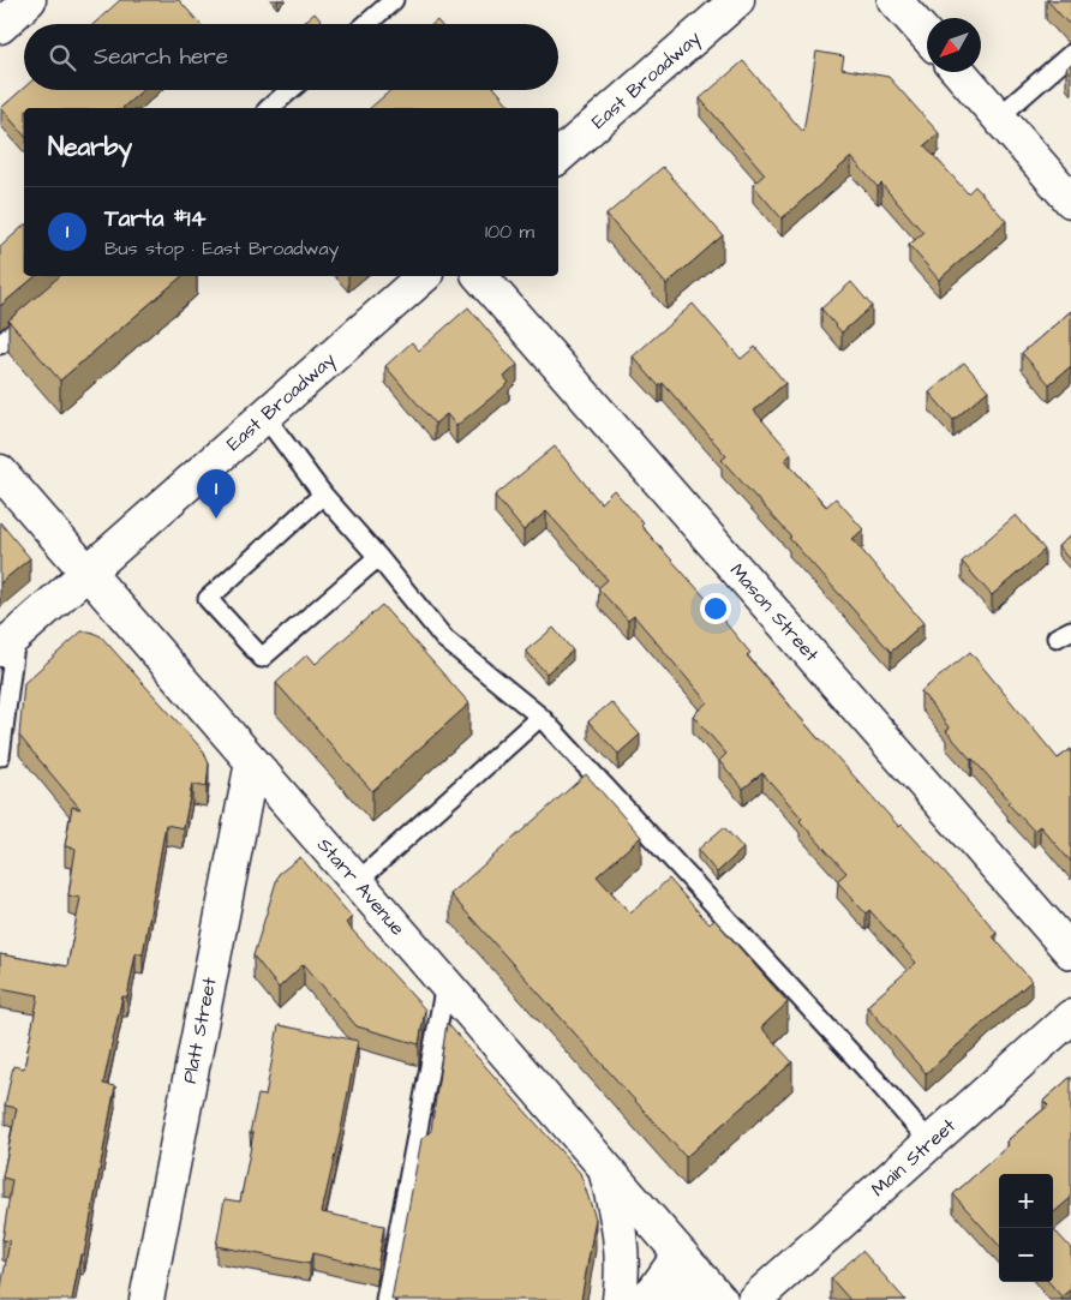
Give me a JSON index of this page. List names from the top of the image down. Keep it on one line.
{"streets":{"street":["East Broadway","Mason Street","Starr Avenue","Platt Street","Main Street"]},"crossings":[["East Broadway","Starr Avenue"],["Starr Avenue","Platt Street"]],"north":"bottom left","page":{"search":"Search here","heading":"Nearby","list":[{"mark":"1","name":"Tarta #14","note":"Bus stop · East Broadway","value":"100 m"}],"pins":"1","map_buttons":["+","−"]}}
